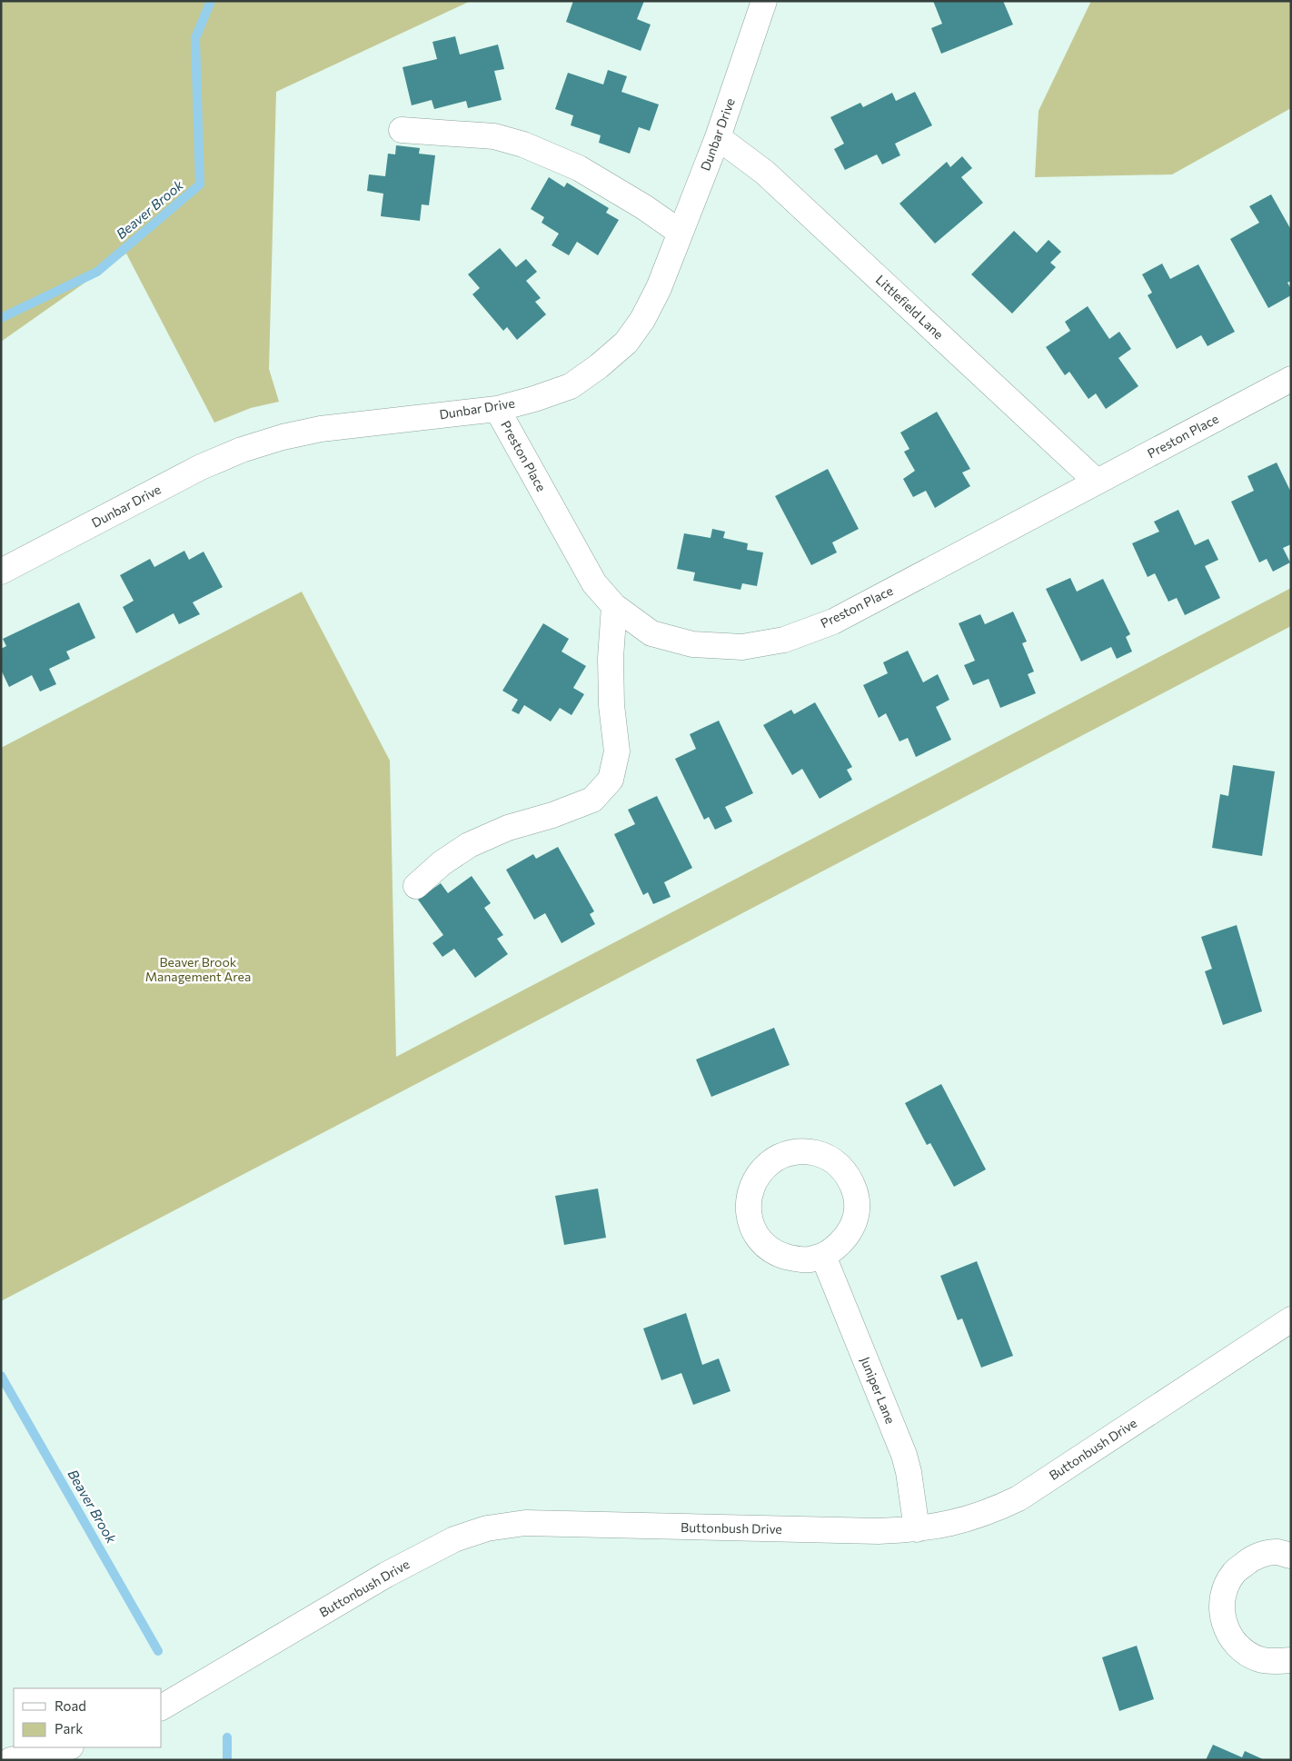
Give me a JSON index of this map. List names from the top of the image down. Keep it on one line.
{"streets":{"street":["Dunbar Drive","Littlefield Lane","Preston Place","Juniper Lane","Buttonbush Drive"]},"crossings":[["Dunbar Drive","Littlefield Lane"],["Dunbar Drive","Preston Place"],["Littlefield Lane","Preston Place"],["Juniper Lane","Buttonbush Drive"]],"water":["Beaver Brook"],"parks":["Beaver Brook Management Area"],"legend":["Road","Park"]}
